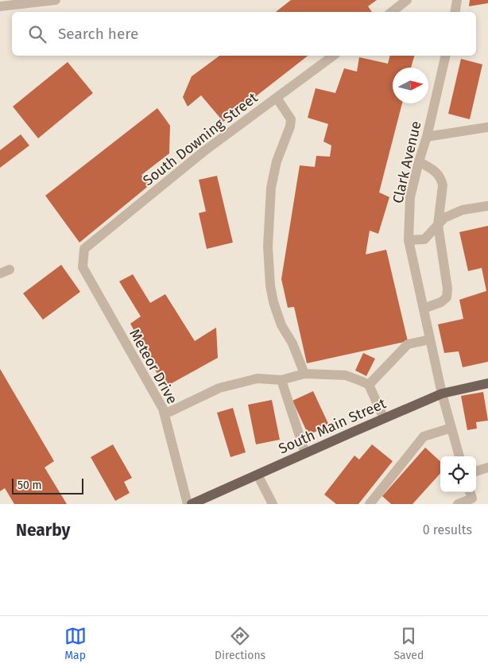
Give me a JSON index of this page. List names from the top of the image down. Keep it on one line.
{"streets":{"main road":["South Main Street"],"street":["South Downing Street","Clark Avenue","Meteor Drive"]},"crossings":[["South Downing Street","Meteor Drive"],["Clark Avenue","South Main Street"]],"scale_bar":"50 m","north":"right","page":{"search":"Search here","scale":"50 m","heading":["Nearby","0 results"],"nav":["Map","Directions","Saved"]}}
